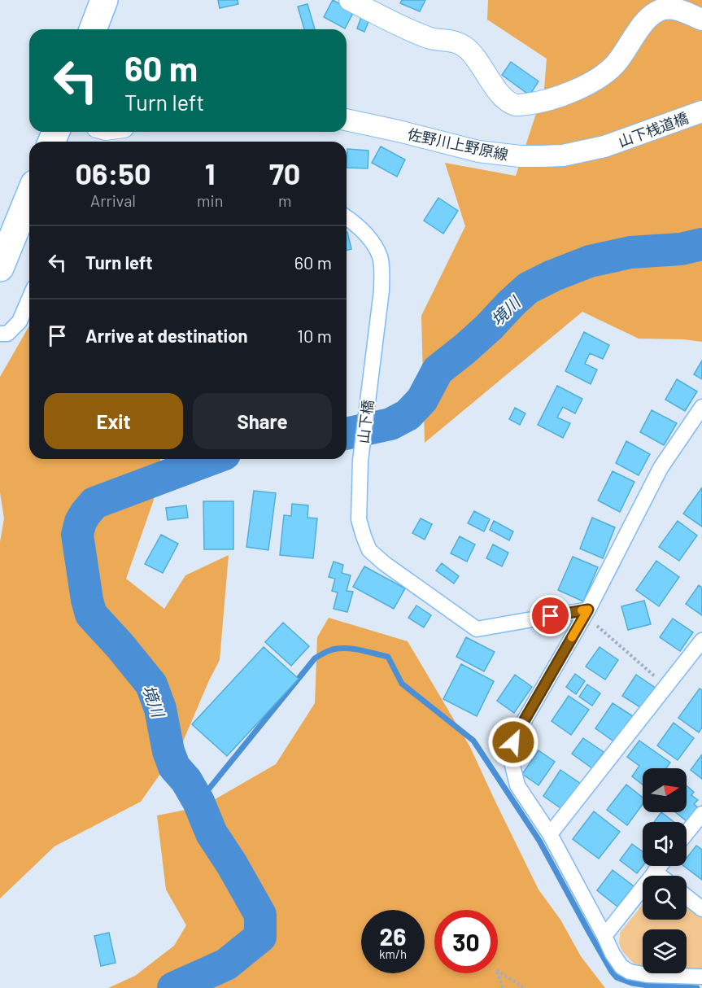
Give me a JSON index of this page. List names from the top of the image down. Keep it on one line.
{"streets":{"street":["山下桟道橋","佐野川上野原線","山下橋"]},"crossings":[["山下桟道橋","佐野川上野原線"]],"water":["境川"],"north":"right","page":{"turn":["60 m","Turn left"],"eta":["06:50","Arrival","1","min","70","m"],"list":[{"name":"Turn left","value":"60 m"},{"name":"Arrive at destination","value":"10 m"}],"buttons":["Exit","Share"],"speed":"26 km/h","limit":"30"}}
